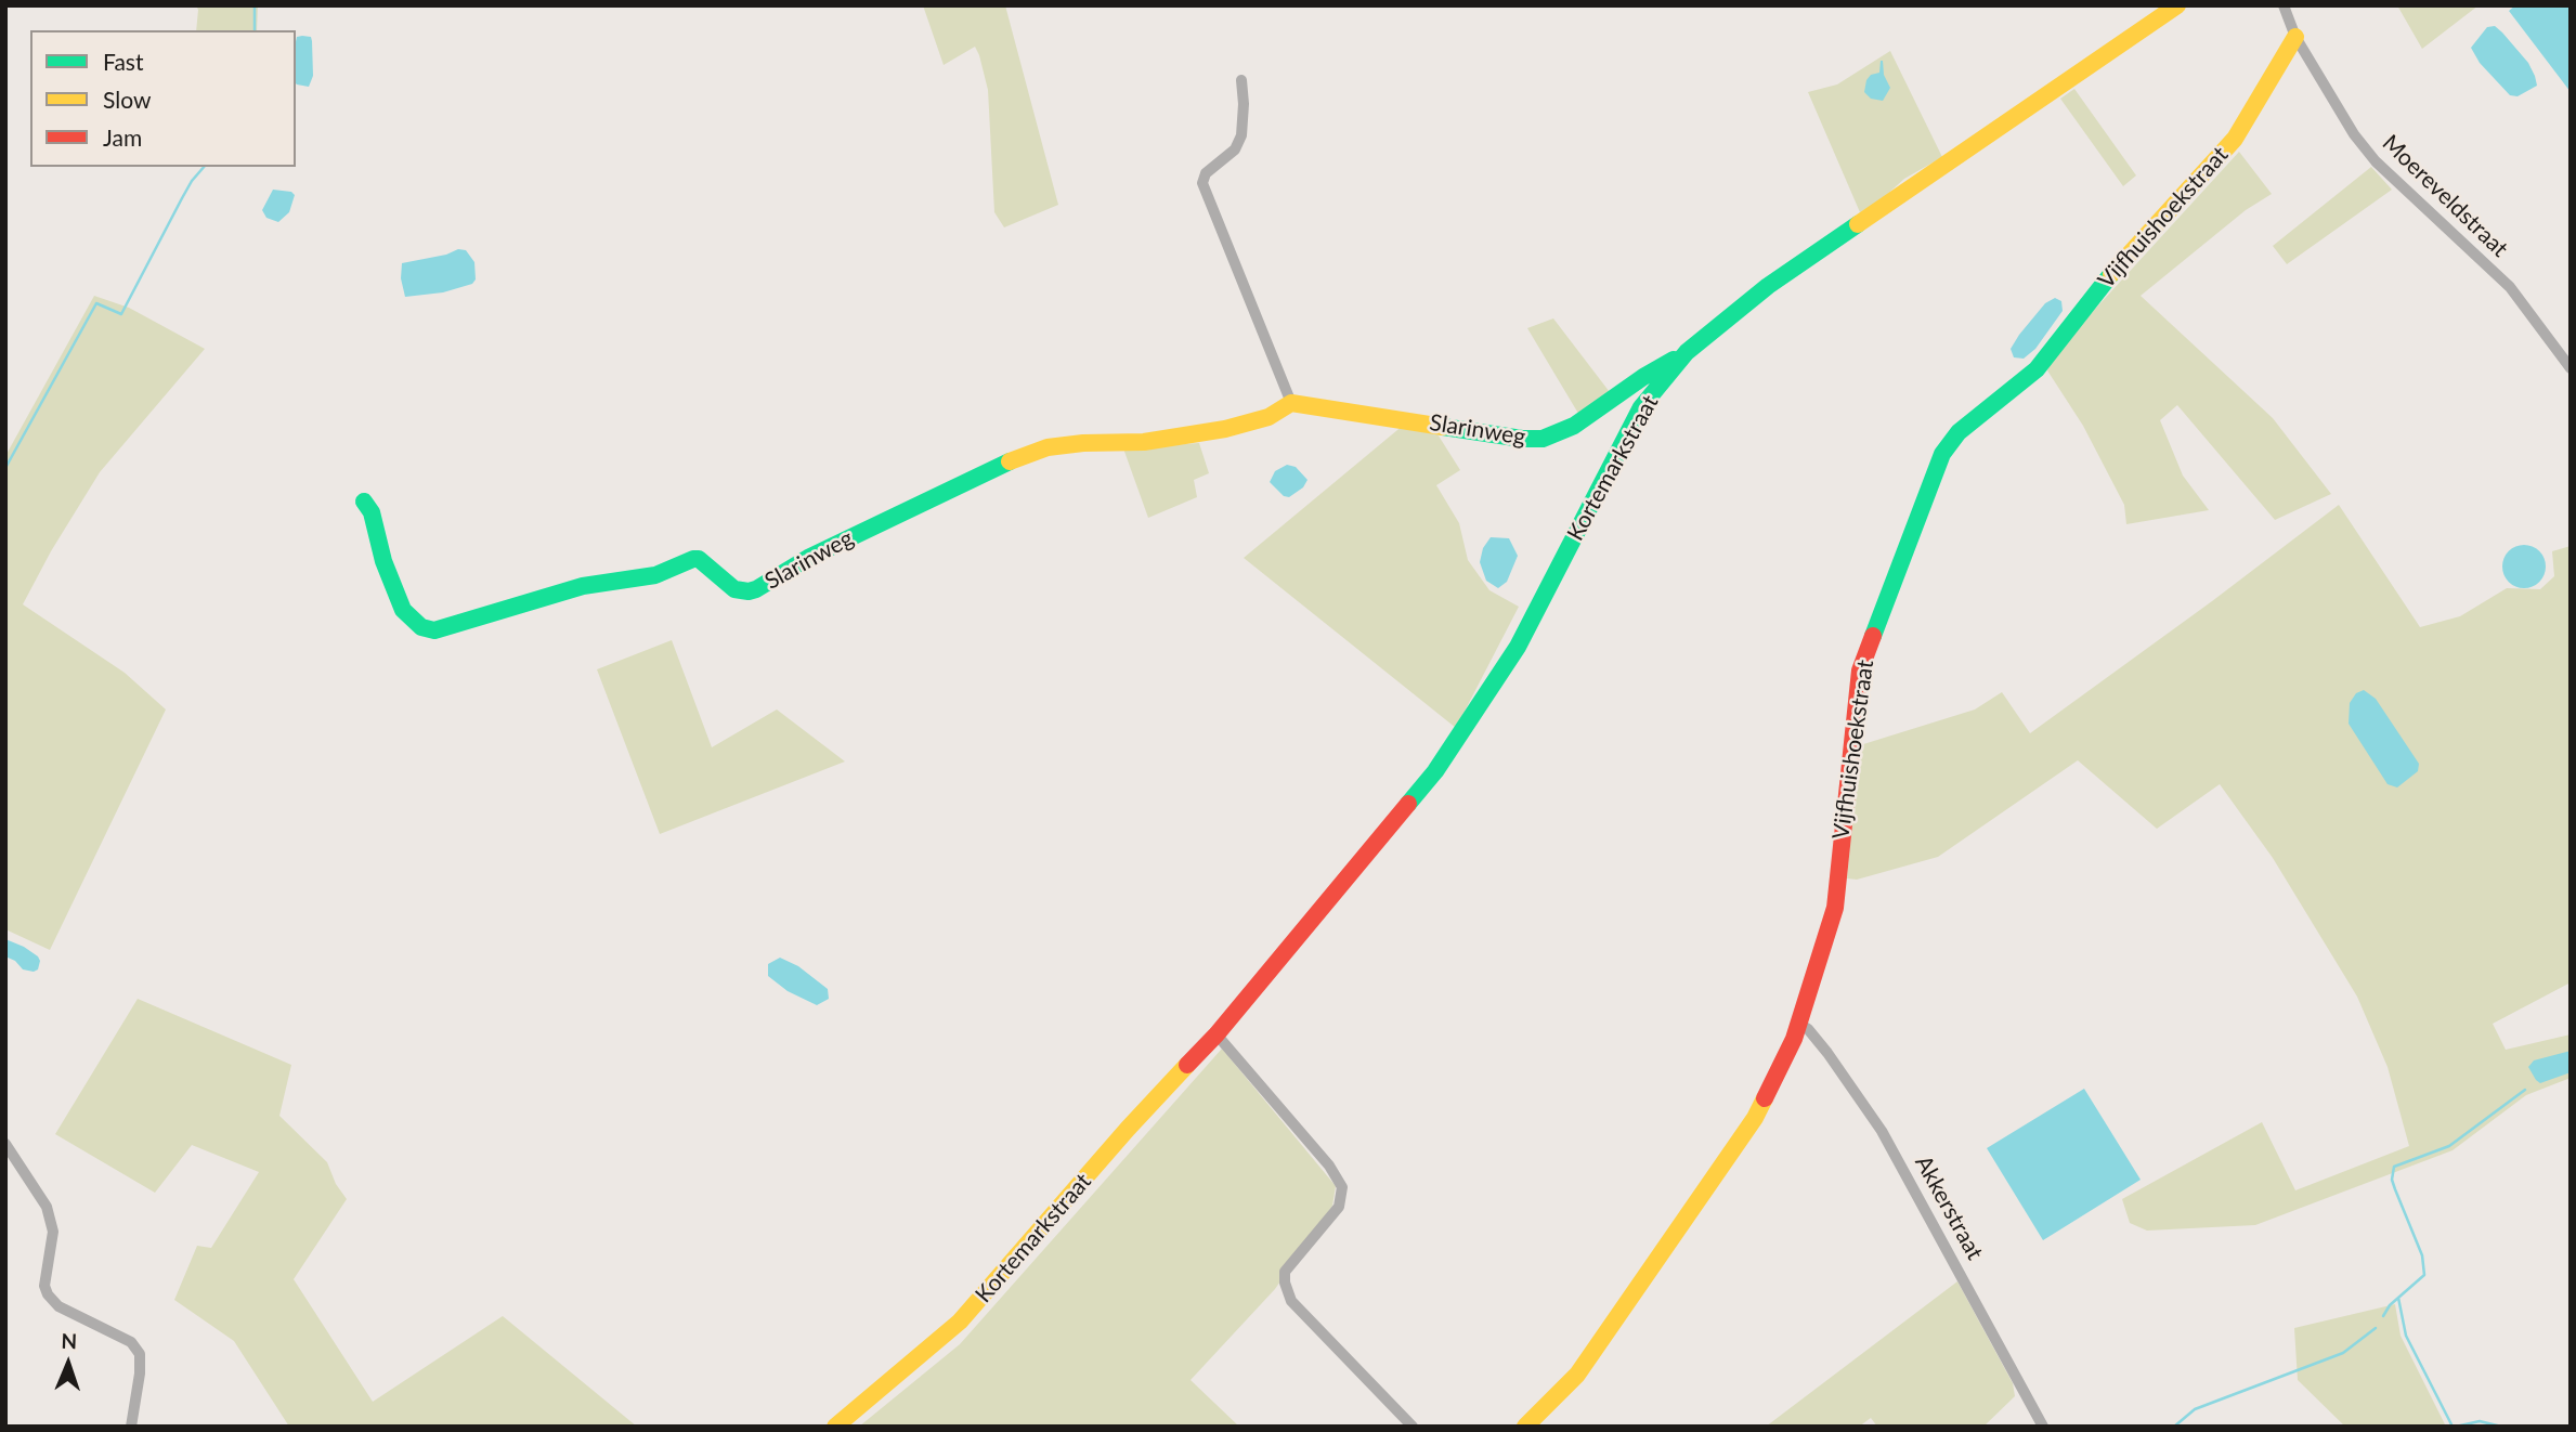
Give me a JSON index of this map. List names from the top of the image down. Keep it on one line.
{"streets":{"street":["Moereveldstraat","Vijfhuishoekstraat","Slarinweg","Kortemarkstraat","Akkerstraat"]},"crossings":[["Moereveldstraat","Vijfhuishoekstraat"],["Vijfhuishoekstraat","Akkerstraat"],["Slarinweg","Kortemarkstraat"]],"legend":["Fast","Slow","Jam"],"north":"top"}
